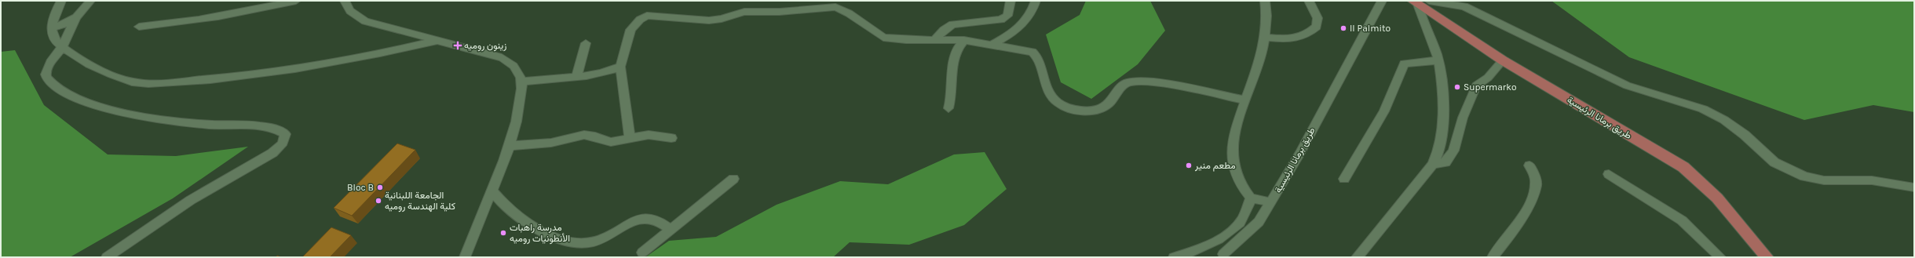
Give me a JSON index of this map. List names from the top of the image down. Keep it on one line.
{"streets":{"main road":["طريق برمانا الرئيسية"]},"places":{"other":["Il Palmito","Supermarko","مطعم منير","Bloc B","الجامعة اللبنانية كلية الهندسة روميه","مدرسة راهبات الأنطونيات روميه"],"health":["زينون روميه"]}}
